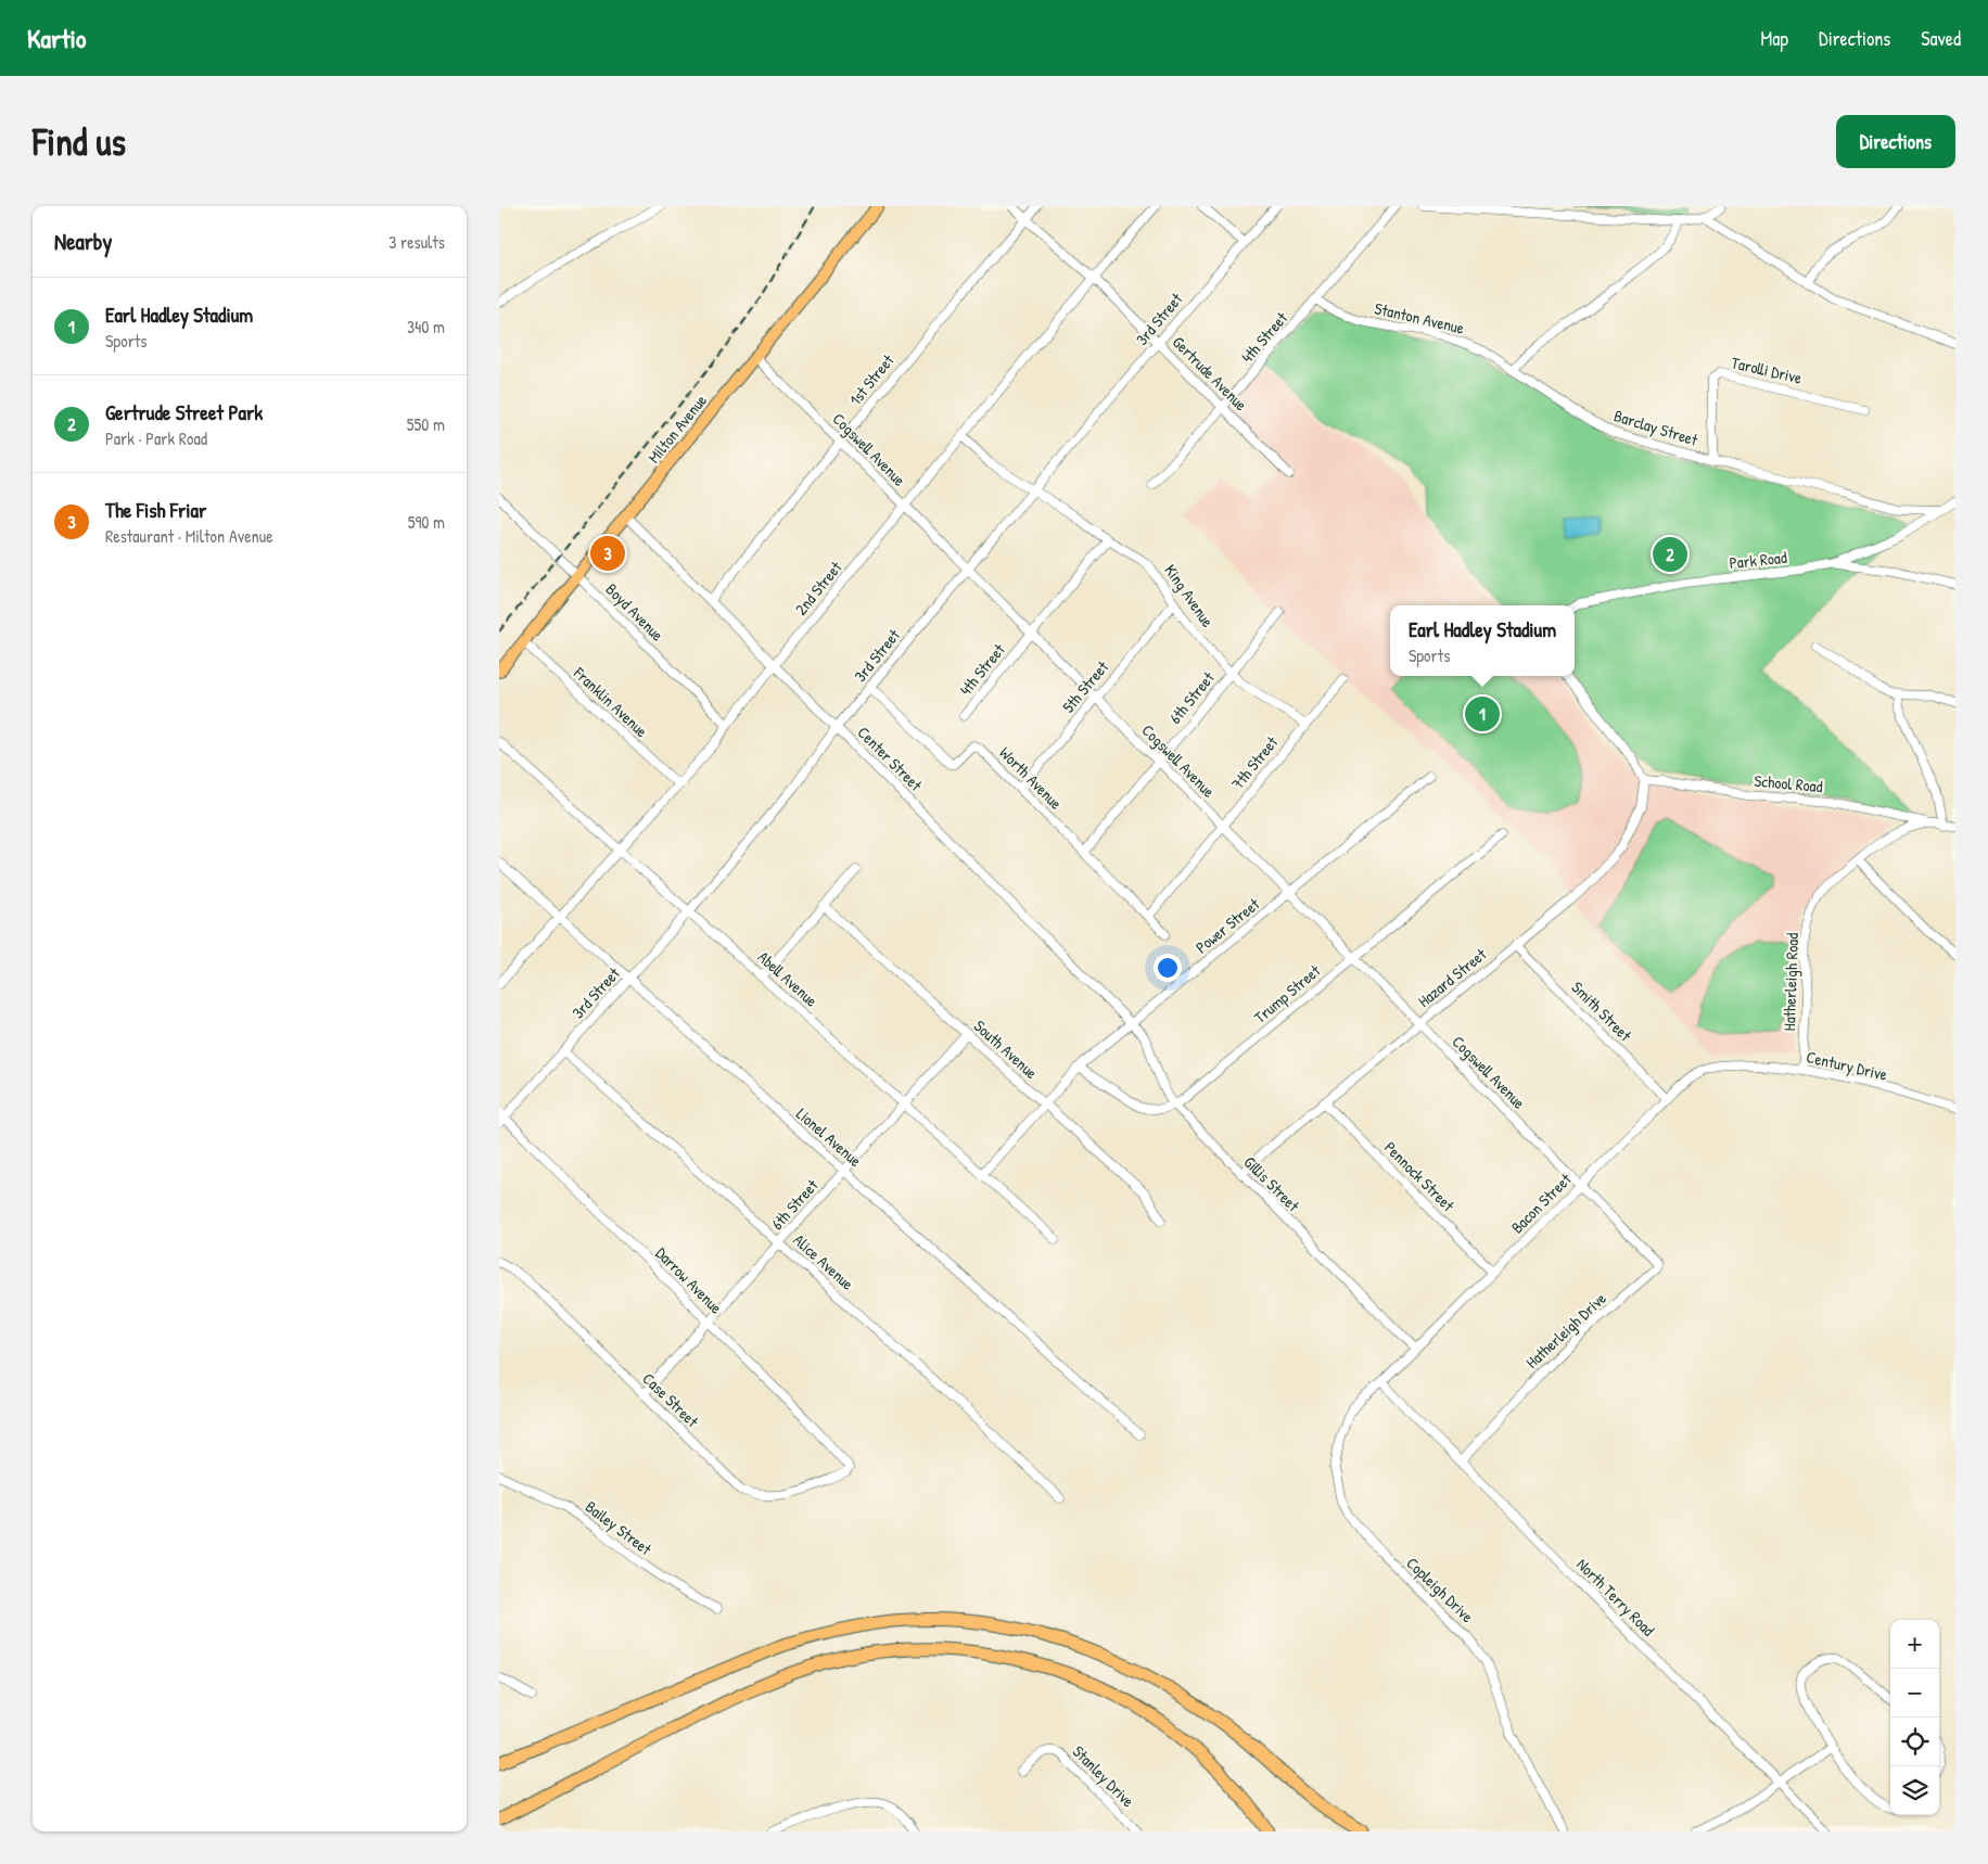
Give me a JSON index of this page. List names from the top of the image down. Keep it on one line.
{"streets":{"main road":["Milton Avenue"],"street":["Stanton Avenue","3rd Street","4th Street","Tarolli Drive","Gertrude Avenue","1st Street","Barclay Street","Cogswell Avenue","Park Road","2nd Street","King Avenue","Boyd Avenue","5th Street","6th Street","Franklin Avenue","Center Street","7th Street","Worth Avenue","School Road","Power Street","Hazard Street","Abell Avenue","Hatherleigh Road","Trump Street","Smith Street","South Avenue","Century Drive","Lionel Avenue","Pennock Street","Gillis Street","Bacon Street","Alice Avenue","Darrow Avenue","Hatherleigh Drive","Case Street","Bailey Street","Copleigh Drive","North Terry Road","Stanley Drive"]},"crossings":[["Stanton Avenue","4th Street"],["Stanton Avenue","Barclay Street"],["3rd Street","Gertrude Avenue"],["3rd Street","Cogswell Avenue"],["3rd Street","King Avenue"],["3rd Street","Center Street"],["3rd Street","Worth Avenue"],["3rd Street","Abell Avenue"],["3rd Street","Lionel Avenue"],["3rd Street","Alice Avenue"],["3rd Street","Darrow Avenue"],["4th Street","Gertrude Avenue"],["4th Street","Cogswell Avenue"],["4th Street","King Avenue"],["Tarolli Drive","Barclay Street"],["Gertrude Avenue","1st Street"],["Gertrude Avenue","2nd Street"],["1st Street","Cogswell Avenue"],["1st Street","Center Street"],["Barclay Street","Park Road"],["Milton Avenue","Cogswell Avenue"],["Milton Avenue","Boyd Avenue"],["Milton Avenue","Franklin Avenue"],["Milton Avenue","Center Street"],["Cogswell Avenue","2nd Street"],["Cogswell Avenue","5th Street"],["Cogswell Avenue","6th Street"],["Cogswell Avenue","7th Street"],["Cogswell Avenue","Power Street"],["Cogswell Avenue","Hazard Street"],["Cogswell Avenue","Trump Street"],["Cogswell Avenue","Bacon Street"],["Cogswell Avenue","Hatherleigh Drive"],["2nd Street","King Avenue"],["2nd Street","Boyd Avenue"],["2nd Street","Franklin Avenue"],["2nd Street","Center Street"],["2nd Street","Abell Avenue"],["2nd Street","Lionel Avenue"],["King Avenue","5th Street"],["King Avenue","6th Street"],["King Avenue","7th Street"],["5th Street","Worth Avenue"],["6th Street","Worth Avenue"],["6th Street","Abell Avenue"],["6th Street","South Avenue"],["6th Street","Lionel Avenue"],["6th Street","Alice Avenue"],["6th Street","Darrow Avenue"],["6th Street","Case Street"],["Center Street","Power Street"],["Center Street","Gillis Street"],["7th Street","Worth Avenue"],["School Road","Hazard Street"],["School Road","Hatherleigh Road"],["Power Street","Abell Avenue"],["Power Street","Trump Street"],["Power Street","South Avenue"],["Power Street","Gillis Street"],["Hazard Street","Smith Street"],["Hazard Street","Pennock Street"],["Hazard Street","Gillis Street"],["Hatherleigh Road","Century Drive"],["Trump Street","Gillis Street"],["Smith Street","Bacon Street"],["Century Drive","Bacon Street"],["Pennock Street","Bacon Street"],["Gillis Street","Bacon Street"],["Bacon Street","Copleigh Drive"],["Bacon Street","North Terry Road"],["Darrow Avenue","Case Street"],["Hatherleigh Drive","North Terry Road"],["Copleigh Drive","North Terry Road"]],"page":{"header":"Kartio","nav":["Map","Directions","Saved"],"buttons":"Directions","title":"Find us","heading":["Nearby","3 results"],"list":[{"mark":"1","name":"Earl Hadley Stadium","note":"Sports","value":"340 m"},{"mark":"2","name":"Gertrude Street Park","note":"Park · Park Road","value":"550 m"},{"mark":"3","name":"The Fish Friar","note":"Restaurant · Milton Avenue","value":"590 m"}],"pins":["3","2","1"],"popup":["Earl Hadley Stadium","Sports"],"map_buttons":["+","−"]}}
